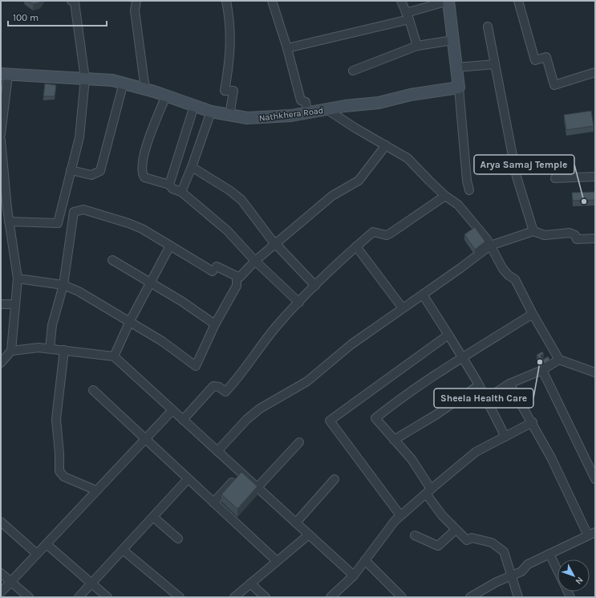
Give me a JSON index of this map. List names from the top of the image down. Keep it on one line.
{"streets":{"street":["Nathkhera Road"]},"places":["Arya Samaj Temple","Sheela Health Care"],"scale_bar":"100 m","north":"bottom right"}
